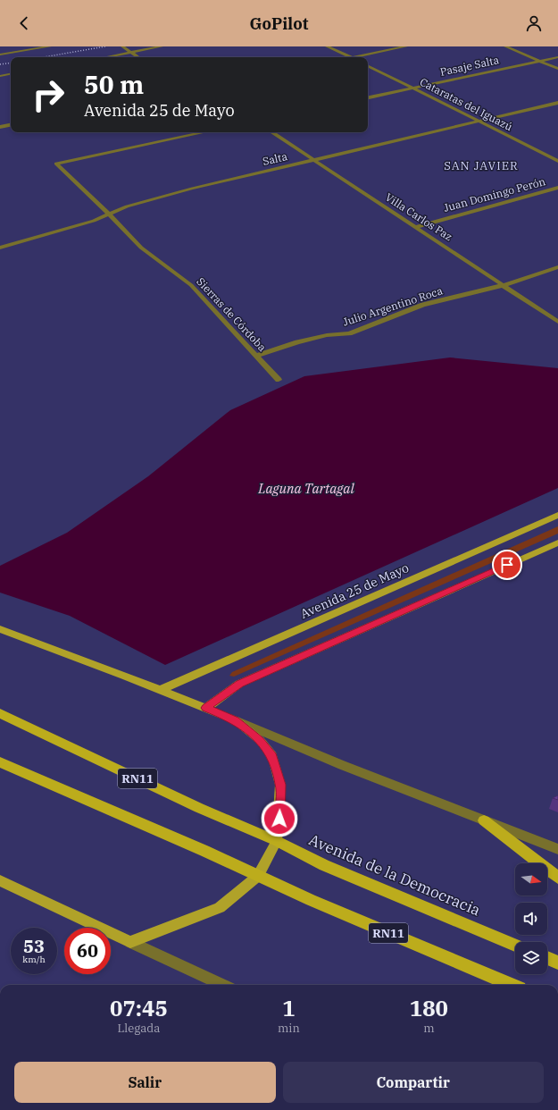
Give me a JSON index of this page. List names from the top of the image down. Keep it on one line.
{"streets":{"highway":["RN11","Avenida de la Democracia"],"main road":["Avenida 25 de Mayo"],"street":["Pasaje Salta","Cataratas del Iguazú","Salta","Juan Domingo Perón","Villa Carlos Paz","Julio Argentino Roca","Sierras de Córdoba"]},"crossings":[["Pasaje Salta","Cataratas del Iguazú"],["Cataratas del Iguazú","Salta"],["Salta","Villa Carlos Paz"],["Salta","Sierras de Córdoba"],["Juan Domingo Perón","Villa Carlos Paz"],["Villa Carlos Paz","Julio Argentino Roca"],["Julio Argentino Roca","Sierras de Córdoba"]],"districts":["SAN JAVIER"],"water":["Laguna Tartagal"],"north":"right","page":{"header":"GoPilot","turn":["50 m","Avenida 25 de Mayo"],"speed":"53 km/h","limit":"60","eta":["07:45","Llegada","1","min","180","m"],"buttons":["Salir","Compartir"]}}
